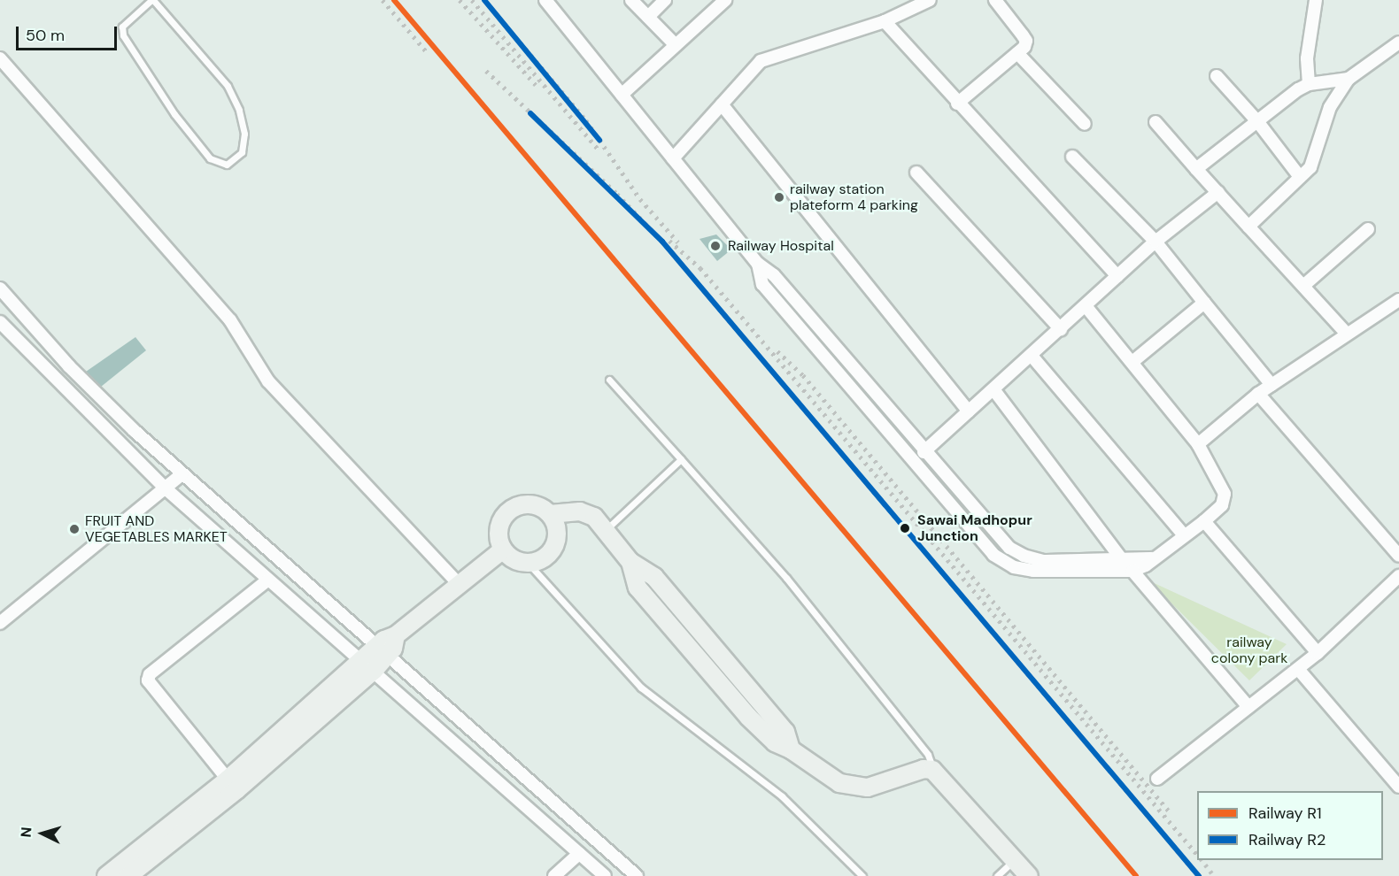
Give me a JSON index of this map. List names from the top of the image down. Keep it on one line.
{"parks":["railway colony park"],"places":["railway station plateform 4 parking","Railway Hospital","Sawai Madhopur Junction","FRUIT AND VEGETABLES MARKET"],"lines":["rail line R1","rail line R2"],"legend":["Railway R1","Railway R2"],"scale_bar":"50 m","north":"left"}
